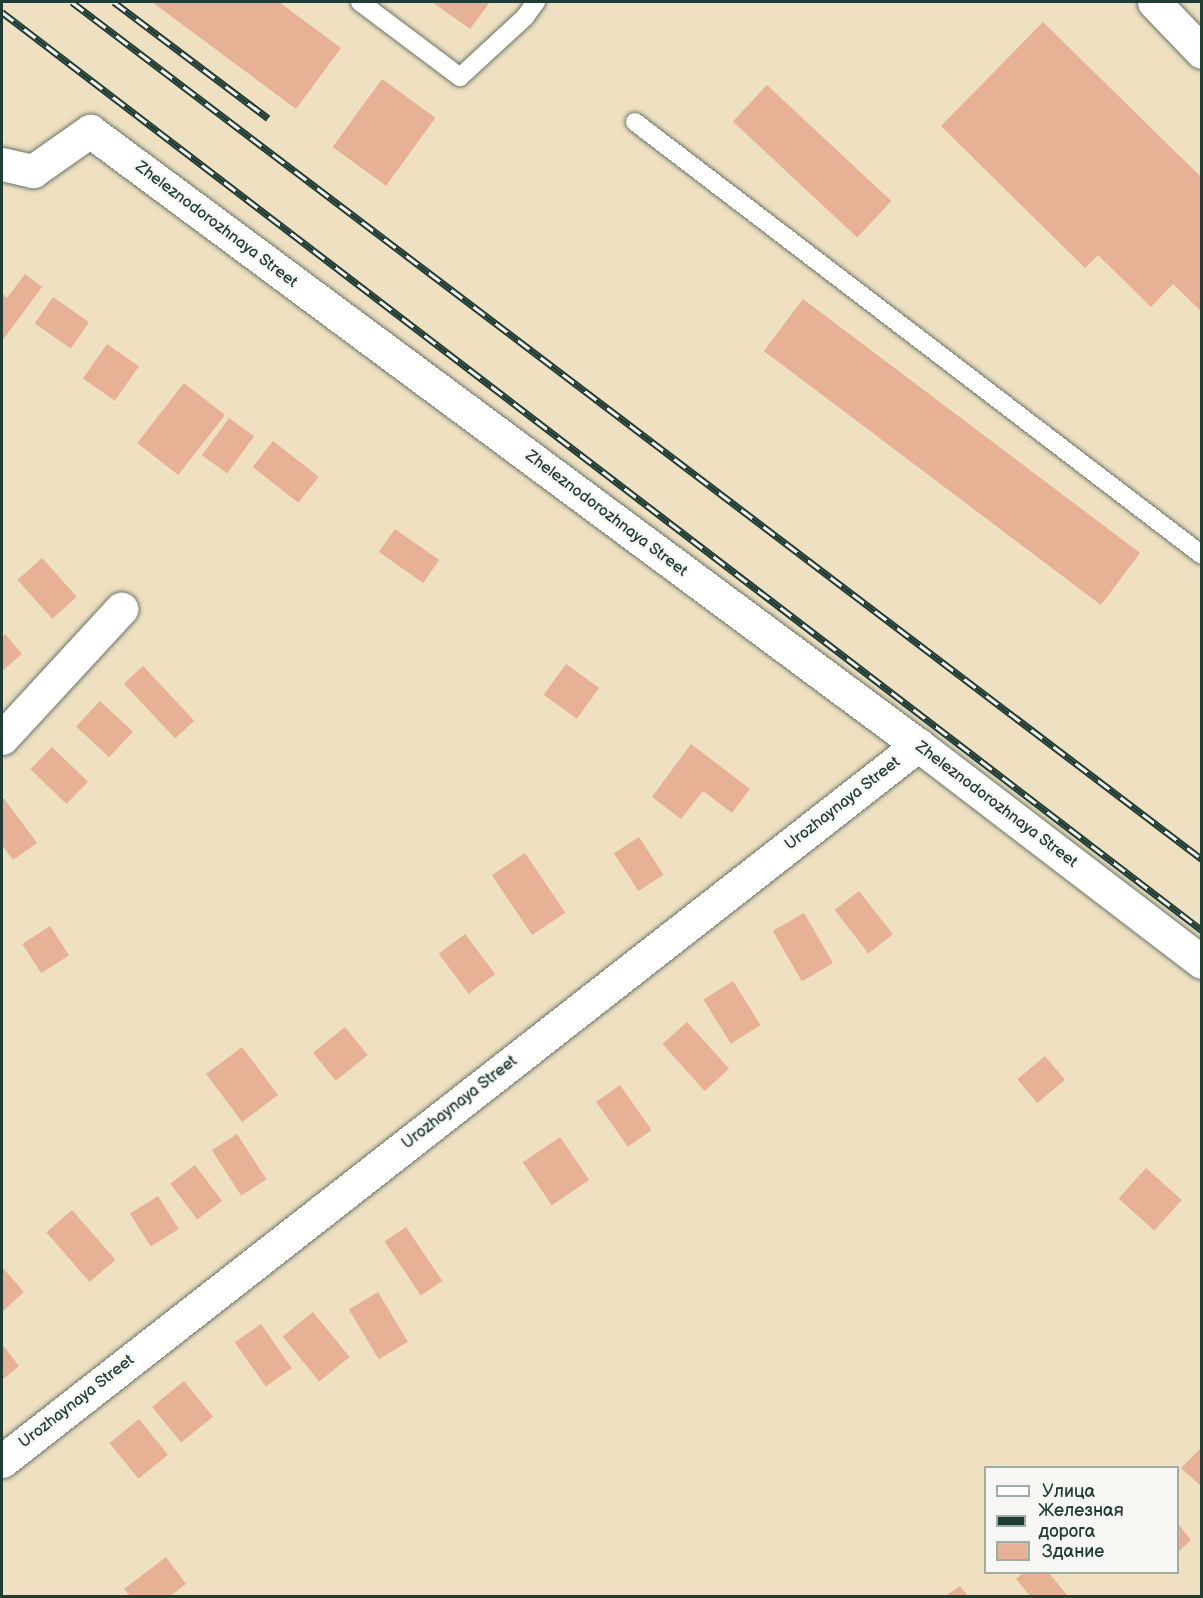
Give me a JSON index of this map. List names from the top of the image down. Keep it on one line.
{"streets":{"street":["Zheleznodorozhnaya Street","Urozhaynaya Street"]},"crossings":[["Zheleznodorozhnaya Street","Urozhaynaya Street"]],"legend":["Улица","Железная дорога","Здание"]}
